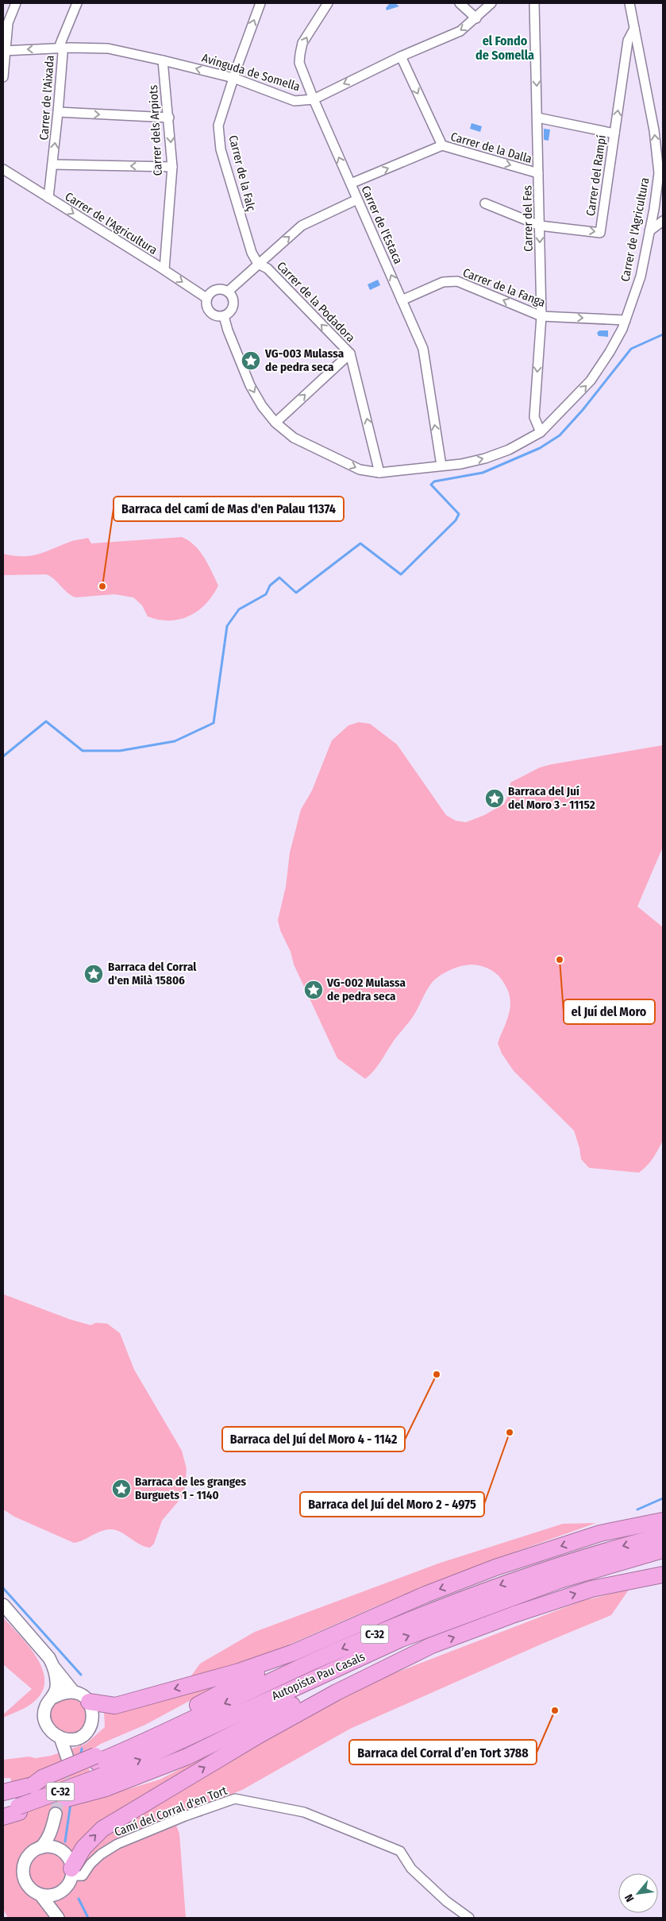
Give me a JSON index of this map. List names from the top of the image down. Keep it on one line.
{"streets":{"highway":["C-32","Autopista Pau Casals"],"street":["Avinguda de Somella","Carrer de l'Aixada","Carrer dels Arpiots","Carrer de la Dalla","Carrer de la Falç","Carrer del Rampí","Carrer del Fes","Carrer de l'Agricultura","Carrer de l'Estaca","Carrer de la Fanga","Carrer de la Podadora","Camí del Corral d'en Tort"]},"crossings":[["Avinguda de Somella","Carrer de l'Aixada"],["Avinguda de Somella","Carrer dels Arpiots"],["Avinguda de Somella","Carrer de la Falç"],["Avinguda de Somella","Carrer de l'Estaca"],["Carrer de l'Aixada","Carrer de l'Agricultura"],["Carrer dels Arpiots","Carrer de l'Agricultura"],["Carrer de la Dalla","Carrer del Fes"],["Carrer de la Dalla","Carrer de l'Estaca"],["Carrer de la Falç","Carrer de la Podadora"],["Carrer del Rampí","Carrer del Fes"],["Carrer del Rampí","Carrer de l'Agricultura"],["Carrer del Fes","Carrer de l'Agricultura"],["Carrer del Fes","Carrer de la Fanga"],["Carrer de l'Agricultura","Carrer de l'Estaca"],["Carrer de l'Agricultura","Carrer de la Fanga"],["Carrer de l'Agricultura","Carrer de la Podadora"],["Carrer de l'Estaca","Carrer de la Fanga"]],"one_way":["Avinguda de Somella","Carrer de la Dalla","Carrer del Rampí","Carrer del Fes","Carrer de l'Estaca"],"districts":["el Fondo de Somella"],"places":{"place":["VG-003 Mulassa de pedra seca","Barraca del Juí del Moro 3 - 11152","Barraca del Corral d'en Milà 15806","VG-002 Mulassa de pedra seca","Barraca de les granges Burguets 1 - 1140"],"other":["Barraca del camí de Mas d'en Palau 11374","el Juí del Moro","Barraca del Juí del Moro 4 - 1142","Barraca del Juí del Moro 2 - 4975","Barraca del Corral d’en Tort 3788"]},"north":"bottom left"}
